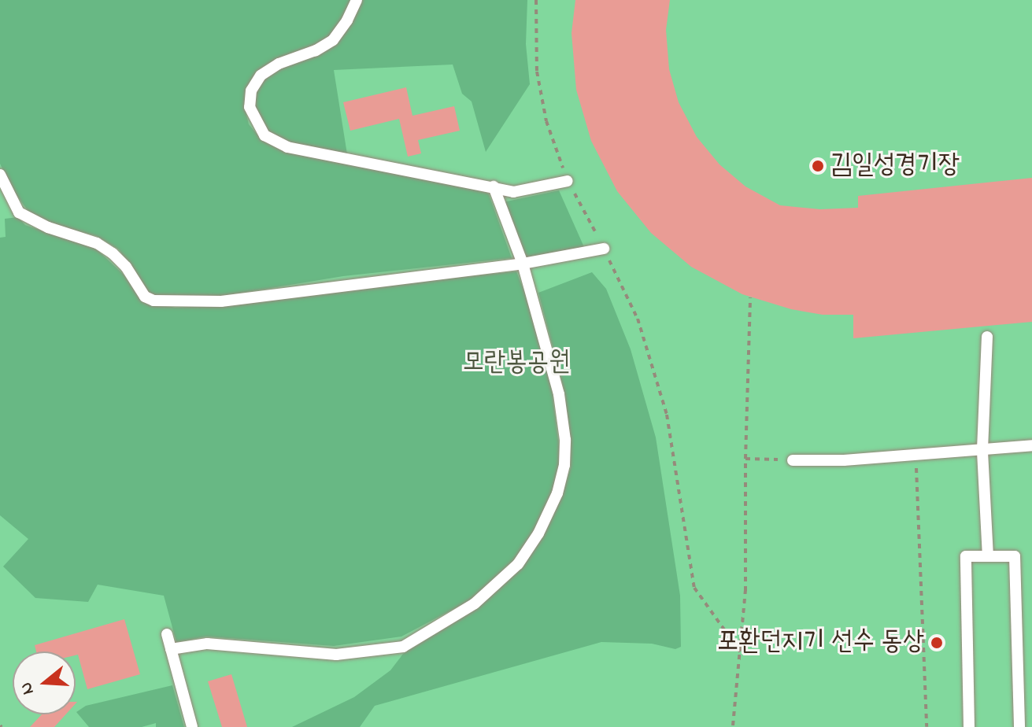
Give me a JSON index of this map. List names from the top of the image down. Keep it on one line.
{"parks":["모란봉공원"],"places":["김일성경기장","포환던지기 선수 동상"],"north":"left"}
